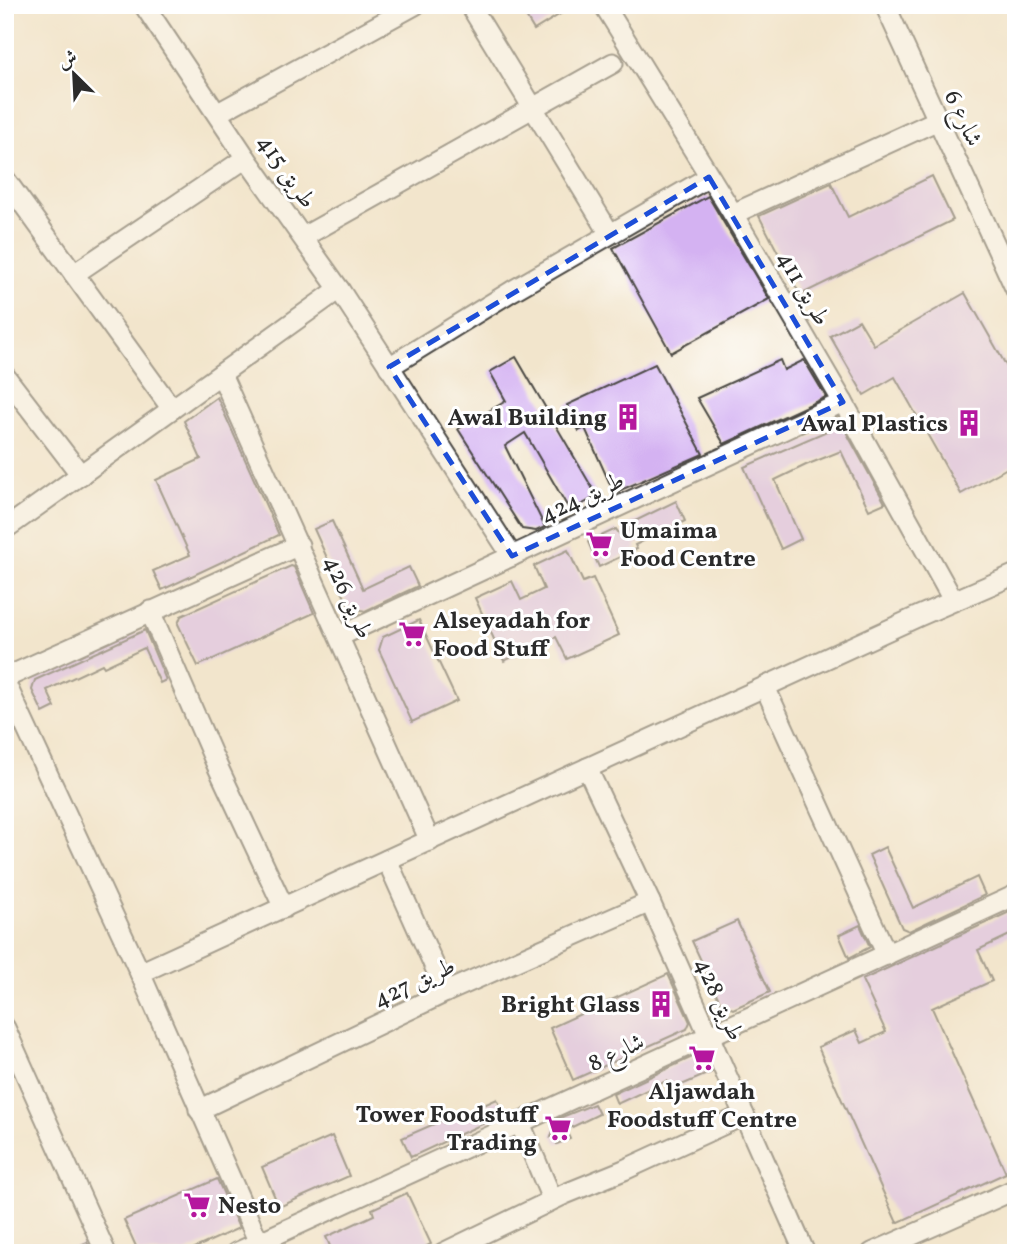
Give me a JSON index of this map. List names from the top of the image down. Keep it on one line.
{"streets":{"street":["شارع 6","طريق 415","طريق 411","طريق 424","طريق 426","طريق 427","طريق 428","شارع 8"]},"crossings":[["طريق 415","طريق 424"],["طريق 411","طريق 424"],["طريق 424","طريق 426"],["طريق 427","طريق 428"],["طريق 428","شارع 8"]],"places":{"building":["Awal Building","Awal Plastics","Bright Glass"],"supermarket":["Umaima Food Centre","Alseyadah for Food Stuff","Aljawdah Foodstuff Centre","Tower Foodstuff Trading","Nesto"]},"north":"top left"}
